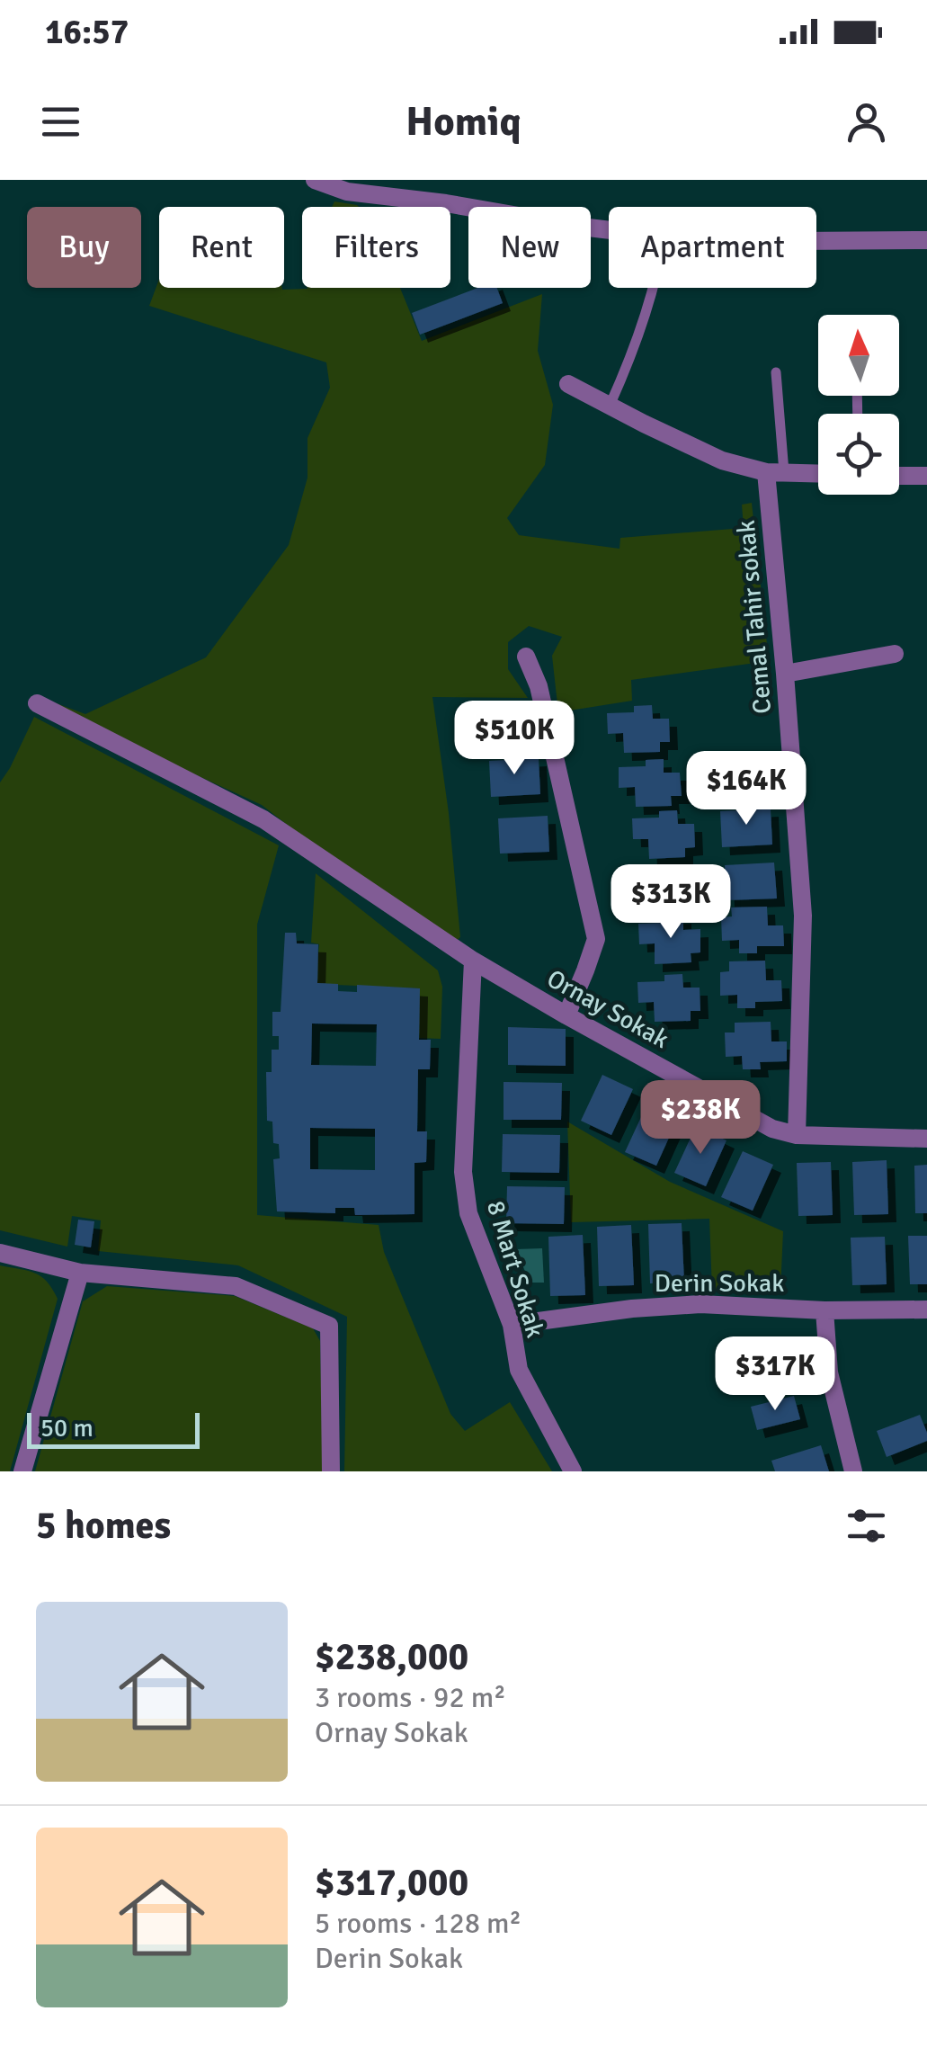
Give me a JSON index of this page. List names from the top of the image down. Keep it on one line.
{"streets":{"street":["Cemal Tahir sokak","Ornay Sokak","8 Mart Sokak","Derin Sokak"]},"crossings":[["Cemal Tahir sokak","Ornay Sokak"],["Ornay Sokak","8 Mart Sokak"],["8 Mart Sokak","Derin Sokak"]],"scale_bar":"50 m","north":"top","page":{"status":"16:57","header":"Homiq","chip":["Buy","Rent","Filters","New","Apartment"],"price":["$510K","$164K","$313K","$238K","$317K"],"scale":"50 m","heading":"5 homes","list":[{"name":"$238,000","note":"3 rooms · 92 m² · Ornay Sokak"},{"name":"$317,000","note":"5 rooms · 128 m² · Derin Sokak"}]}}
